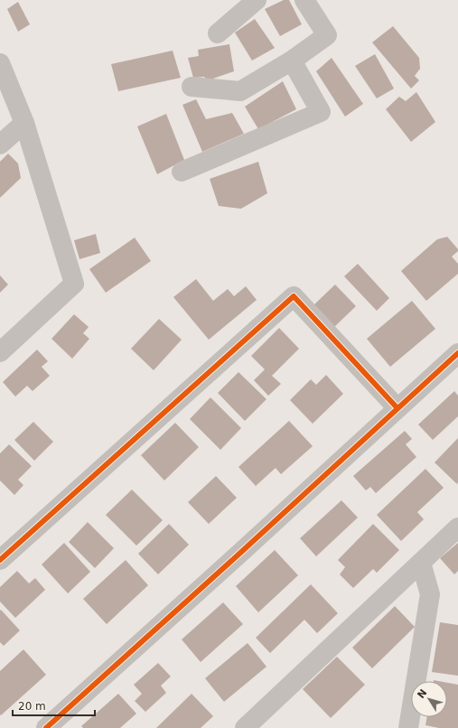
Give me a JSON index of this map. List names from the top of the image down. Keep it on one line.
{"scale_bar":"20 m","north":"top left"}
